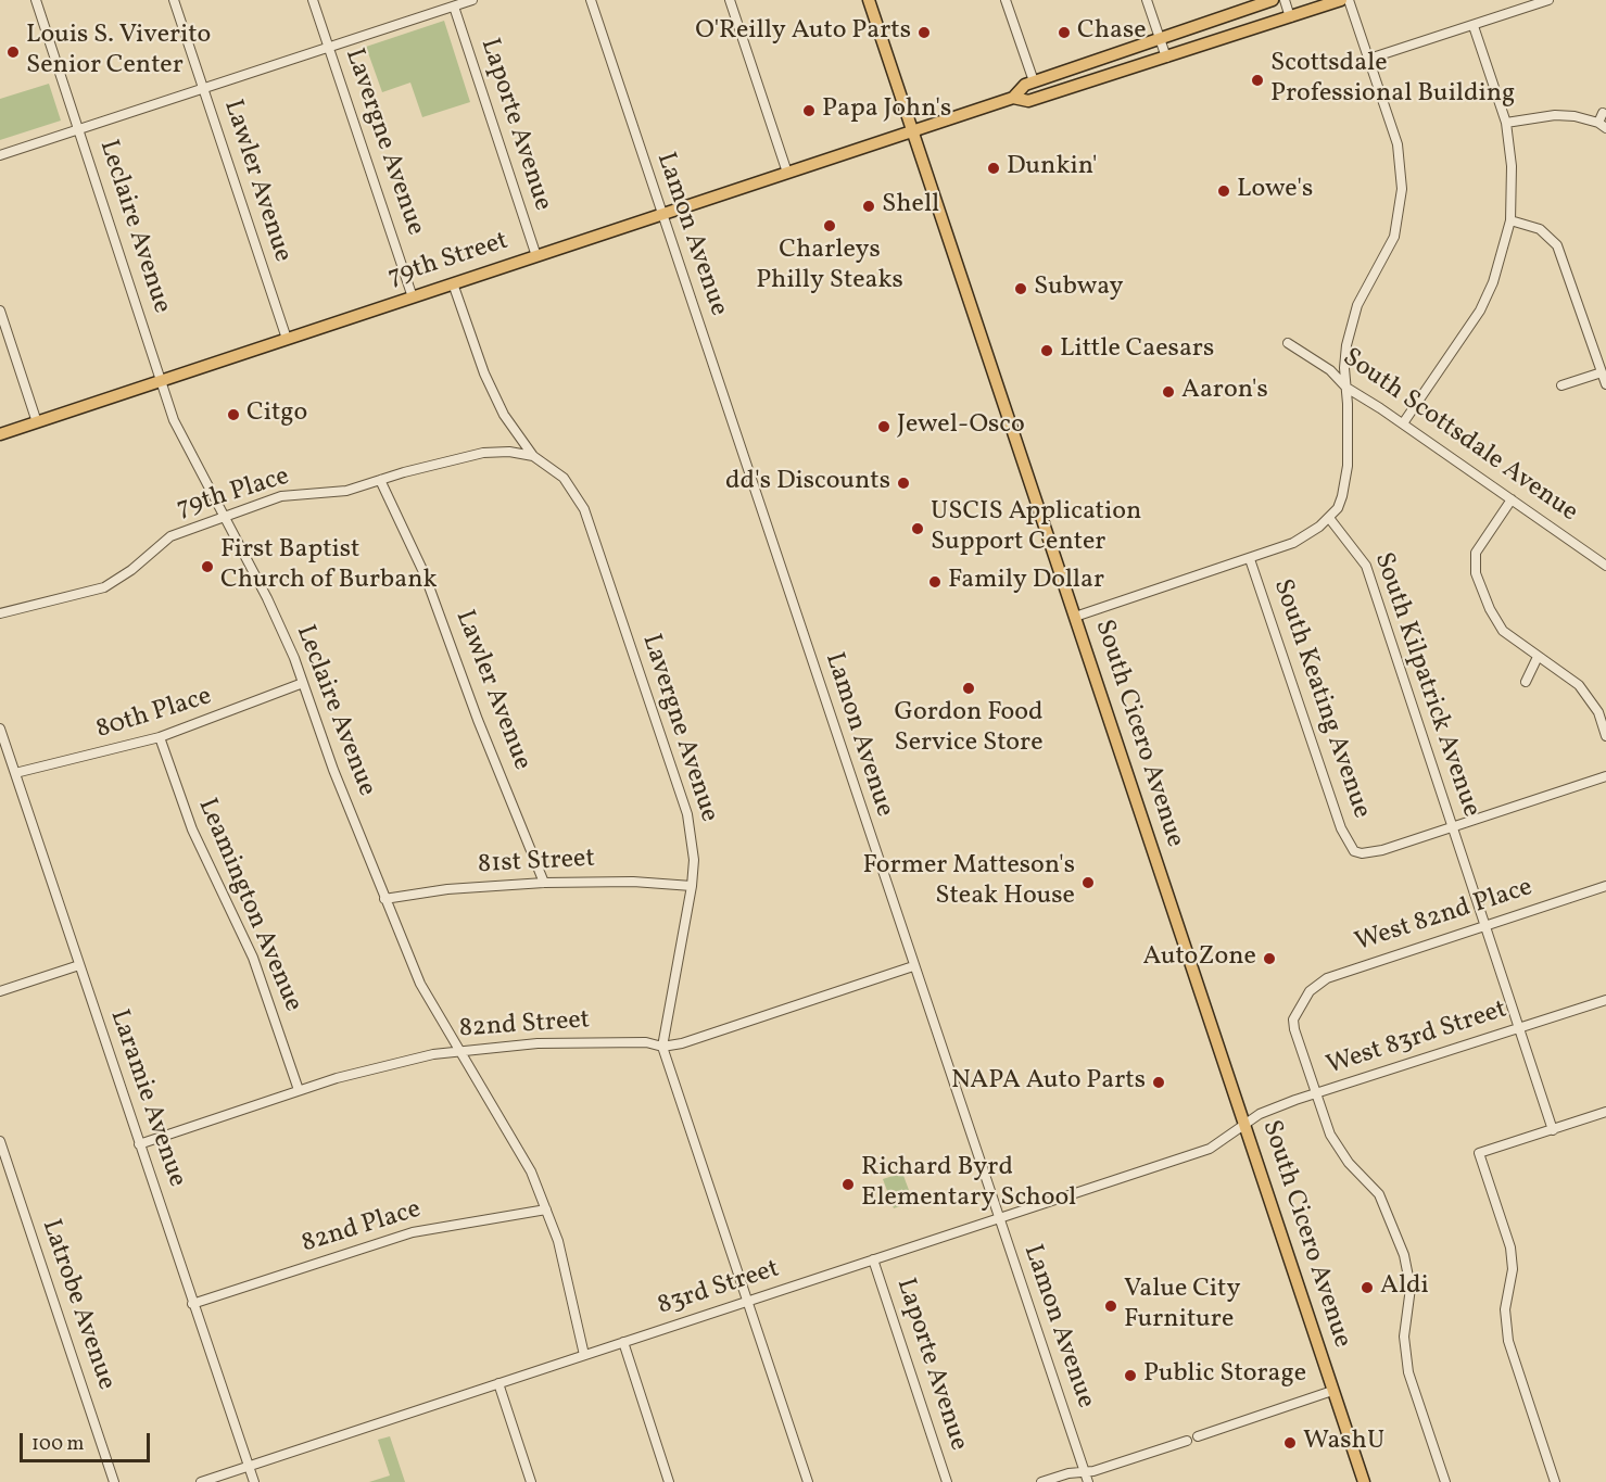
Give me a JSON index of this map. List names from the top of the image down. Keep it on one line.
{"streets":{"main road":["79th Street","South Cicero Avenue"],"street":["Laporte Avenue","Lavergne Avenue","Lawler Avenue","Leclaire Avenue","Lamon Avenue","South Scottsdale Avenue","79th Place","South Kilpatrick Avenue","South Keating Avenue","80th Place","81st Street","Leamington Avenue","West 82nd Place","82nd Street","West 83rd Street","Laramie Avenue","82nd Place","83rd Street","Latrobe Avenue"]},"crossings":[["Laporte Avenue","79th Street"],["Laporte Avenue","83rd Street"],["Lavergne Avenue","79th Street"],["Lavergne Avenue","79th Place"],["Lavergne Avenue","81st Street"],["Lavergne Avenue","82nd Street"],["Lavergne Avenue","83rd Street"],["Lawler Avenue","79th Street"],["Lawler Avenue","79th Place"],["Lawler Avenue","81st Street"],["Leclaire Avenue","79th Street"],["Leclaire Avenue","79th Place"],["Leclaire Avenue","80th Place"],["Leclaire Avenue","81st Street"],["Leclaire Avenue","82nd Street"],["Leclaire Avenue","82nd Place"],["Leclaire Avenue","83rd Street"],["Lamon Avenue","79th Street"],["Lamon Avenue","82nd Street"],["Lamon Avenue","83rd Street"],["79th Street","South Cicero Avenue"],["South Kilpatrick Avenue","South Keating Avenue"],["South Kilpatrick Avenue","West 82nd Place"],["South Kilpatrick Avenue","West 83rd Street"],["80th Place","Leamington Avenue"],["80th Place","Laramie Avenue"],["South Cicero Avenue","West 83rd Street"],["South Cicero Avenue","83rd Street"],["Leamington Avenue","82nd Street"],["West 82nd Place","West 83rd Street"],["82nd Street","Laramie Avenue"],["West 83rd Street","83rd Street"],["Laramie Avenue","82nd Place"],["Laramie Avenue","83rd Street"]],"places":["O'Reilly Auto Parts","Chase","Louis S. Viverito Senior Center","Scottsdale Professional Building","Papa John's","Dunkin'","Lowe's","Shell","Charleys Philly Steaks","Subway","Little Caesars","Aaron's","Citgo","Jewel-Osco","dd's Discounts","USCIS Application Support Center","First Baptist Church of Burbank","Family Dollar","Gordon Food Service Store","Former Matteson's Steak House","AutoZone","NAPA Auto Parts","Richard Byrd Elementary School","Aldi","Value City Furniture","Public Storage","WashU"],"scale_bar":"100 m"}
